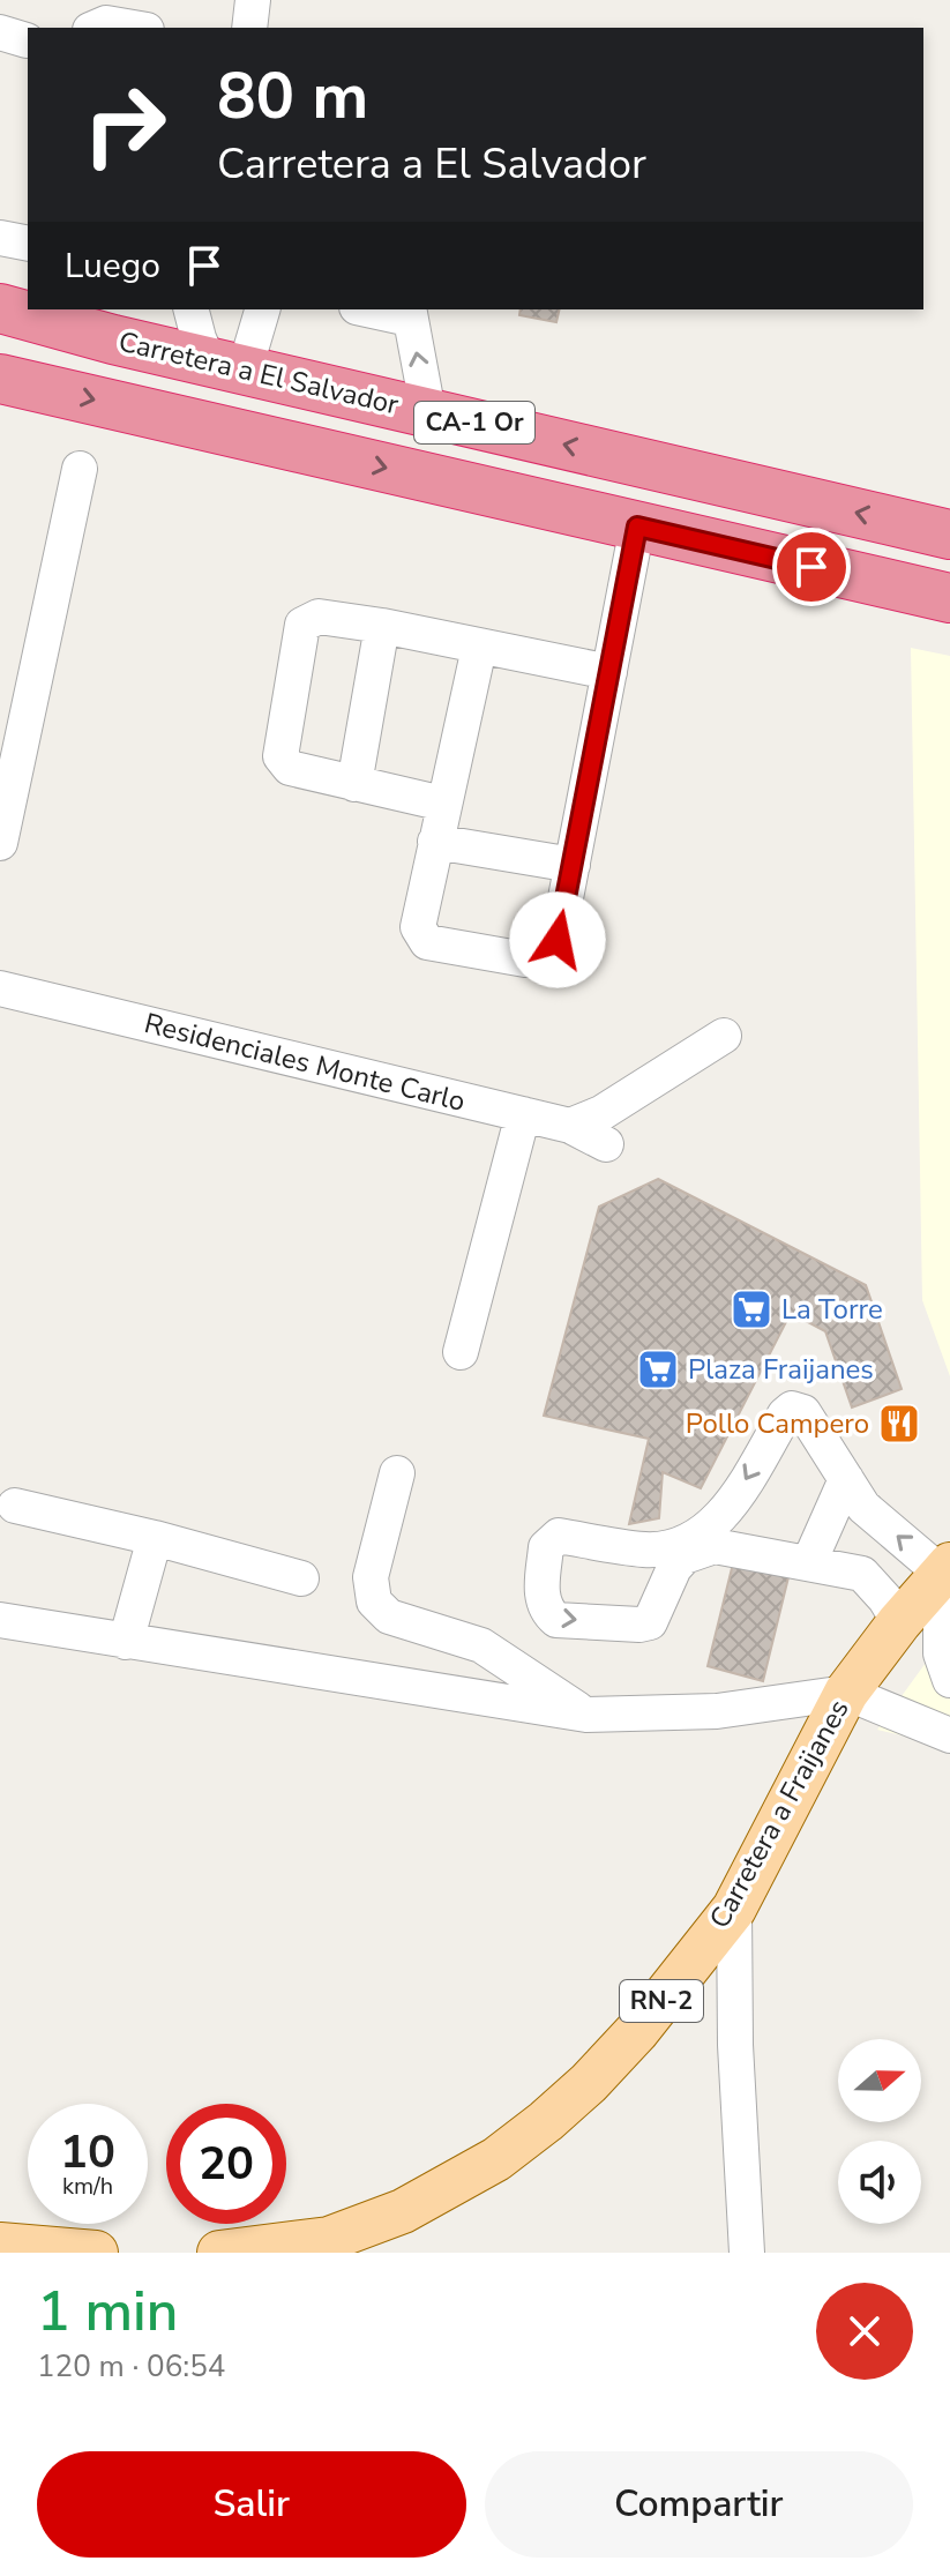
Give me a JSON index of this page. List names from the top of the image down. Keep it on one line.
{"streets":{"highway":["Carretera a El Salvador","CA-1 Or"],"main road":["Carretera a Fraijanes","RN-2"],"street":["Residenciales Monte Carlo"]},"places":{"supermarket":["La Torre","Plaza Fraijanes"],"restaurant":["Pollo Campero"]},"north":"right","page":{"turn":["80 m","Carretera a El Salvador"],"then":"Luego","speed":"10 km/h","limit":"20","heading":["1 min","120 m · 06:54"],"buttons":["Salir","Compartir"]}}
